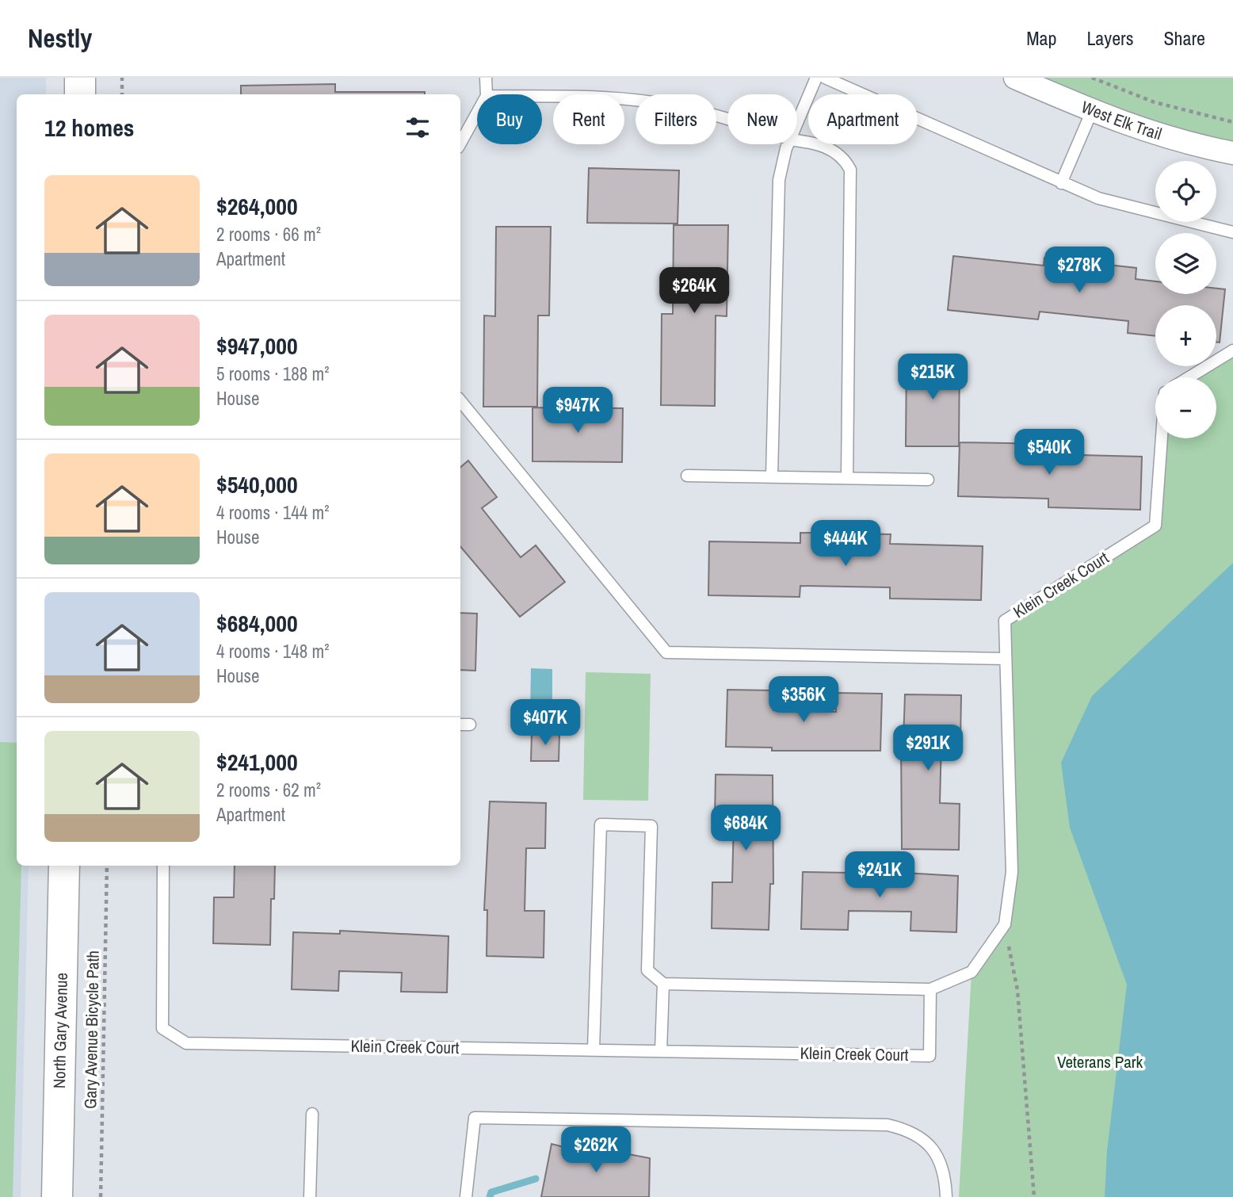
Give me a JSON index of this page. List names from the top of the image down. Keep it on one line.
{"streets":{"street":["West Elk Trail","North Gary Avenue"],"lane":["Klein Creek Court"],"path":["Gary Avenue Bicycle Path"]},"parks":["Veterans Park"],"page":{"header":"Nestly","nav":["Map","Layers","Share"],"chip":["Buy","Rent","Filters","New","Apartment"],"heading":"12 homes","map_buttons":["+","−"],"list":[{"name":"$264,000","note":"2 rooms · 66 m² · Apartment"},{"name":"$947,000","note":"5 rooms · 188 m² · House"},{"name":"$540,000","note":"4 rooms · 144 m² · House"},{"name":"$684,000","note":"4 rooms · 148 m² · House"},{"name":"$241,000","note":"2 rooms · 62 m² · Apartment"}],"price":["$278K","$264K","$215K","$947K","$540K","$444K","$356K","$407K","$291K","$684K","$241K","$262K"]}}
